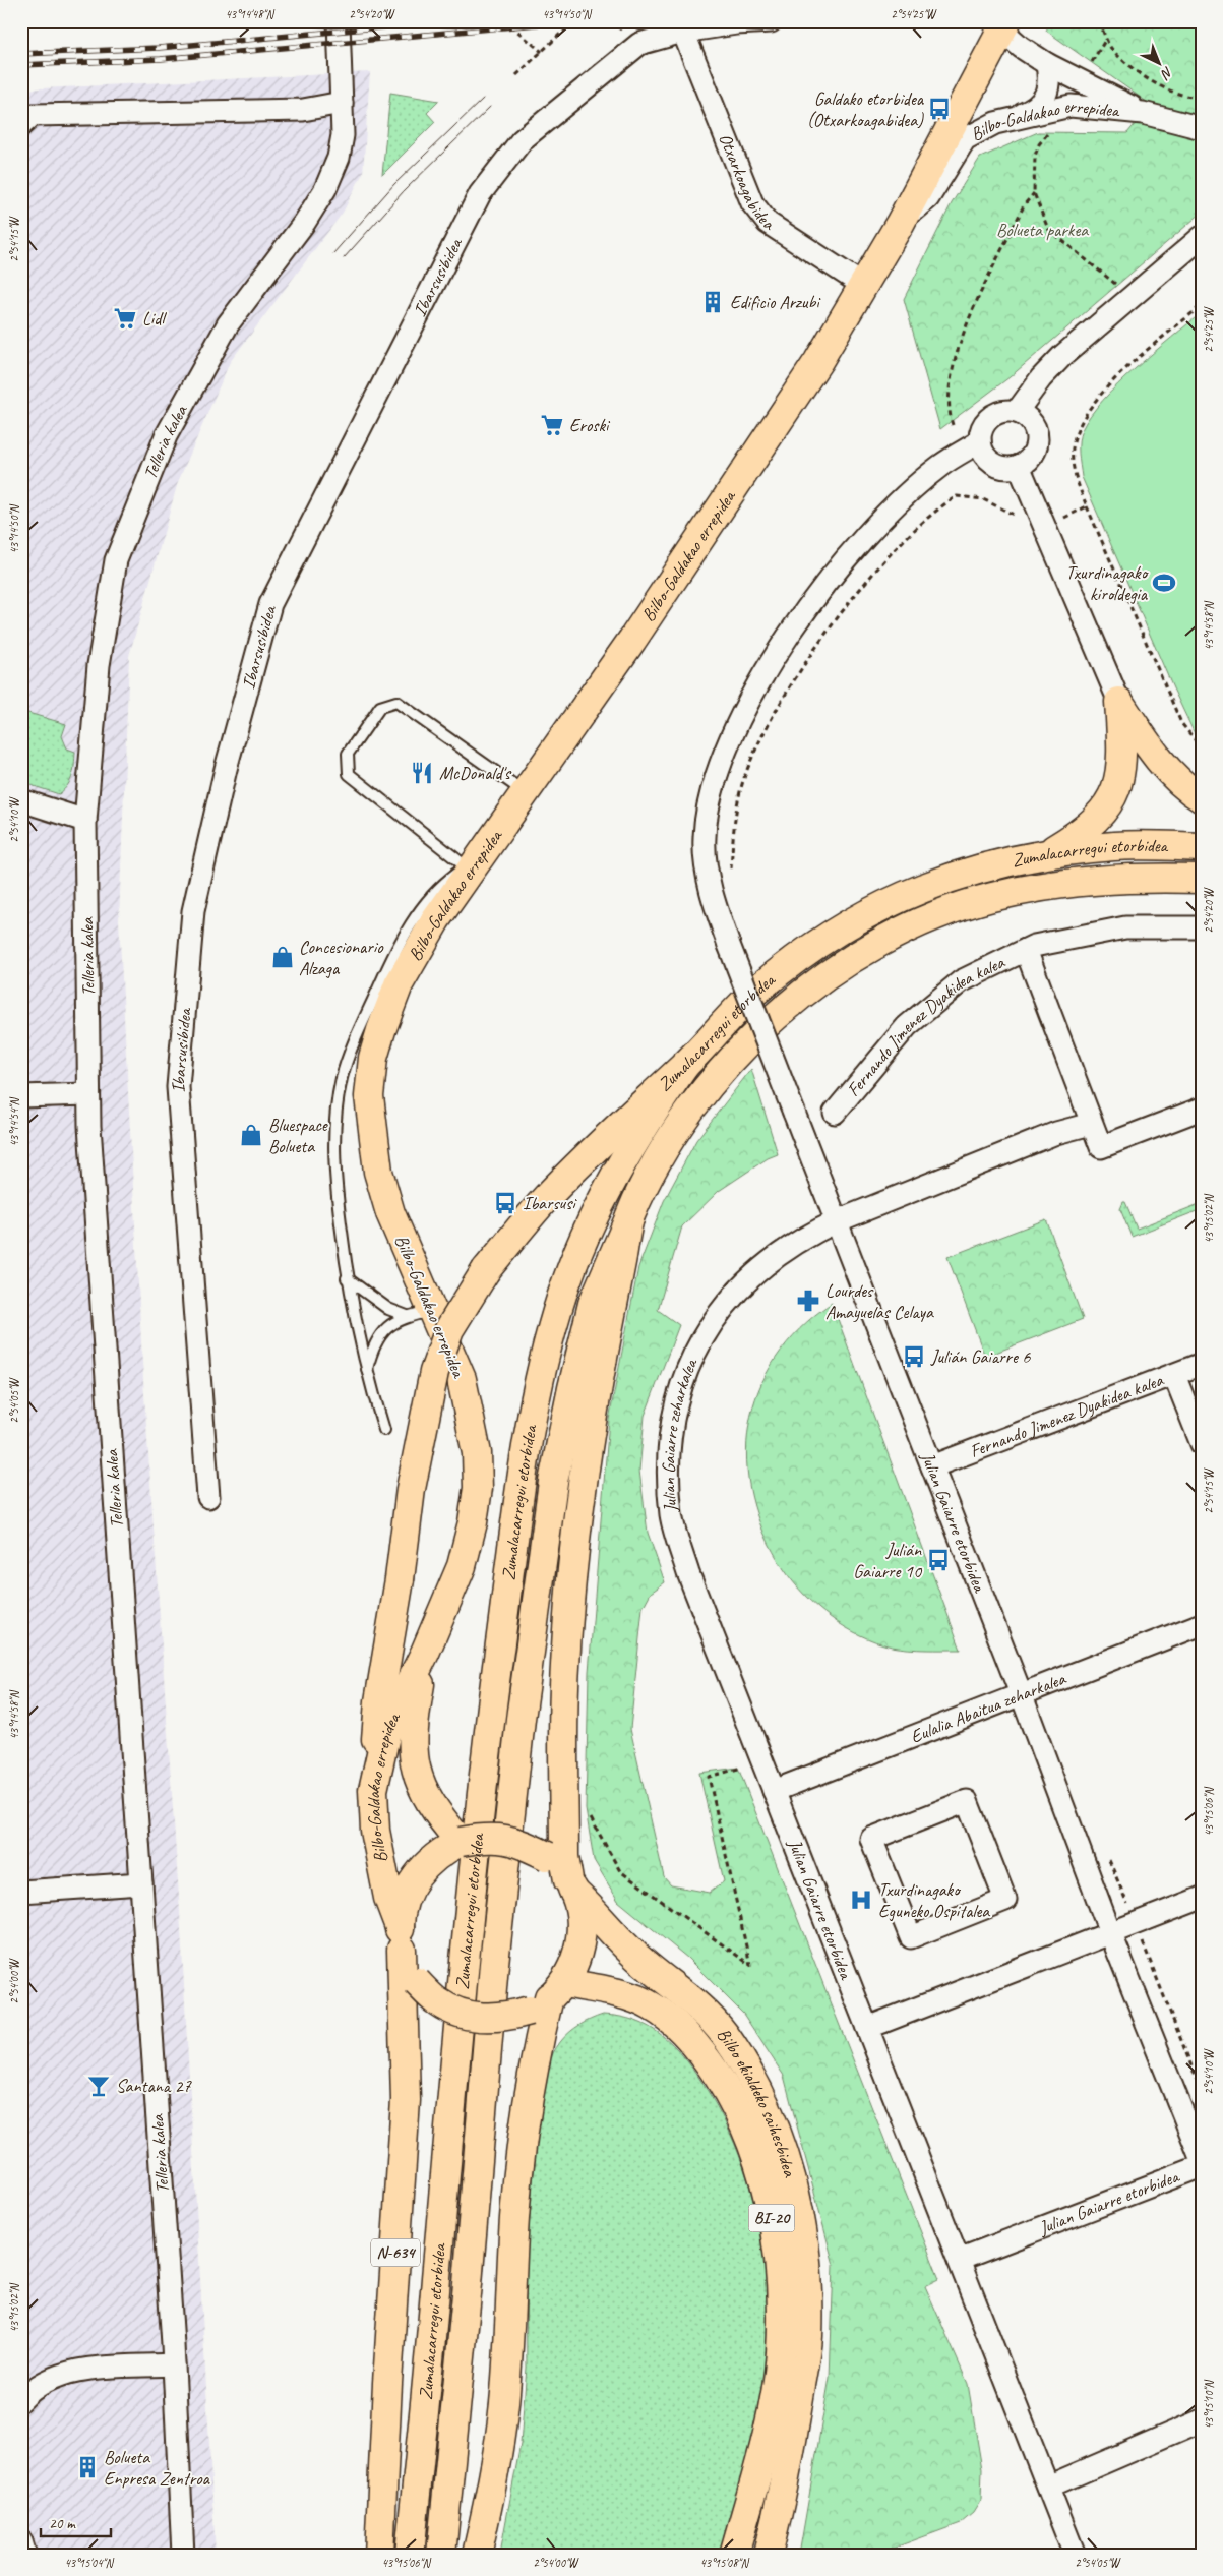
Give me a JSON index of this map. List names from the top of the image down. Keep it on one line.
{"streets":{"main road":["Bilbo-Galdakao errepidea","Zumalacarregui etorbidea","Bilbo ekialdeko saihesbidea","BI-20","N-634"],"street":["Otxarkoagabidea","Ibarsusibidea","Telleria kalea","Fernando Jimenez Dyakidea kalea","Julian Gaiarre zeharkalea","Julian Gaiarre etorbidea","Eulalia Abaitua zeharkalea"]},"crossings":[["Bilbo-Galdakao errepidea","Otxarkoagabidea"],["Bilbo-Galdakao errepidea","Bilbo ekialdeko saihesbidea"],["Bilbo-Galdakao errepidea","N-634"],["Otxarkoagabidea","Ibarsusibidea"],["Fernando Jimenez Dyakidea kalea","Julian Gaiarre etorbidea"],["Julian Gaiarre zeharkalea","Julian Gaiarre etorbidea"],["Julian Gaiarre etorbidea","Eulalia Abaitua zeharkalea"],["Bilbo ekialdeko saihesbidea","N-634"]],"parks":["Bolueta parkea"],"places":{"bus stop":["Galdako etorbidea (Otxarkoagabidea)","Ibarsusi","Julián Gaiarre 6","Julián Gaiarre 10"],"building":["Edificio Arzubi","Bolueta Enpresa Zentroa"],"supermarket":["Lidl","Eroski"],"sports":["Txurdinagako kiroldegia"],"restaurant":["McDonald's"],"shop":["Concesionario Alzaga","Bluespace Bolueta"],"pharmacy":["Lourdes Amayuelas Celaya"],"hospital":["Txurdinagako Eguneko Ospitalea"],"bar":["Santana 27"]},"scale_bar":"20 m","north":"bottom right","coordinates":["43°14'48\"N","2°54'20\"W","43°14'50\"N","2°54'25\"W","2°54'15\"W","43°14'58\"N","2°54'10\"W","43°14'54\"N","43°15'02\"N","2°54'05\"W","43°15'06\"N","2°54'00\"W","43°15'10\"N","43°15'04\"N","43°15'08\"N"]}
